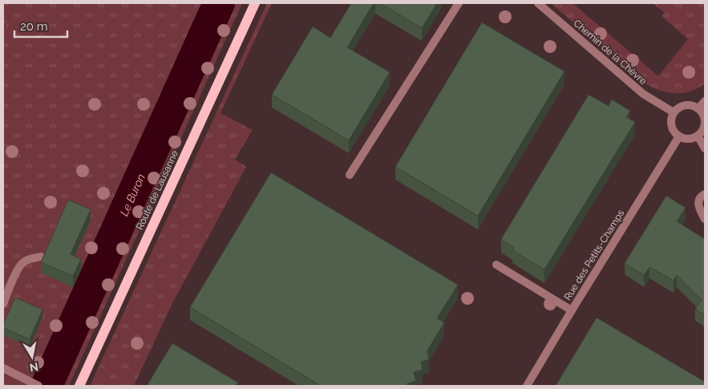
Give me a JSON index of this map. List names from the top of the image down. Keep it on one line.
{"streets":{"main road":["Route de Lausanne"],"street":["Chemin de la Chèvre","Rue des Petits-Champs"]},"crossings":[["Chemin de la Chèvre","Rue des Petits-Champs"]],"water":["Le Buron"],"scale_bar":"20 m","north":"bottom"}
